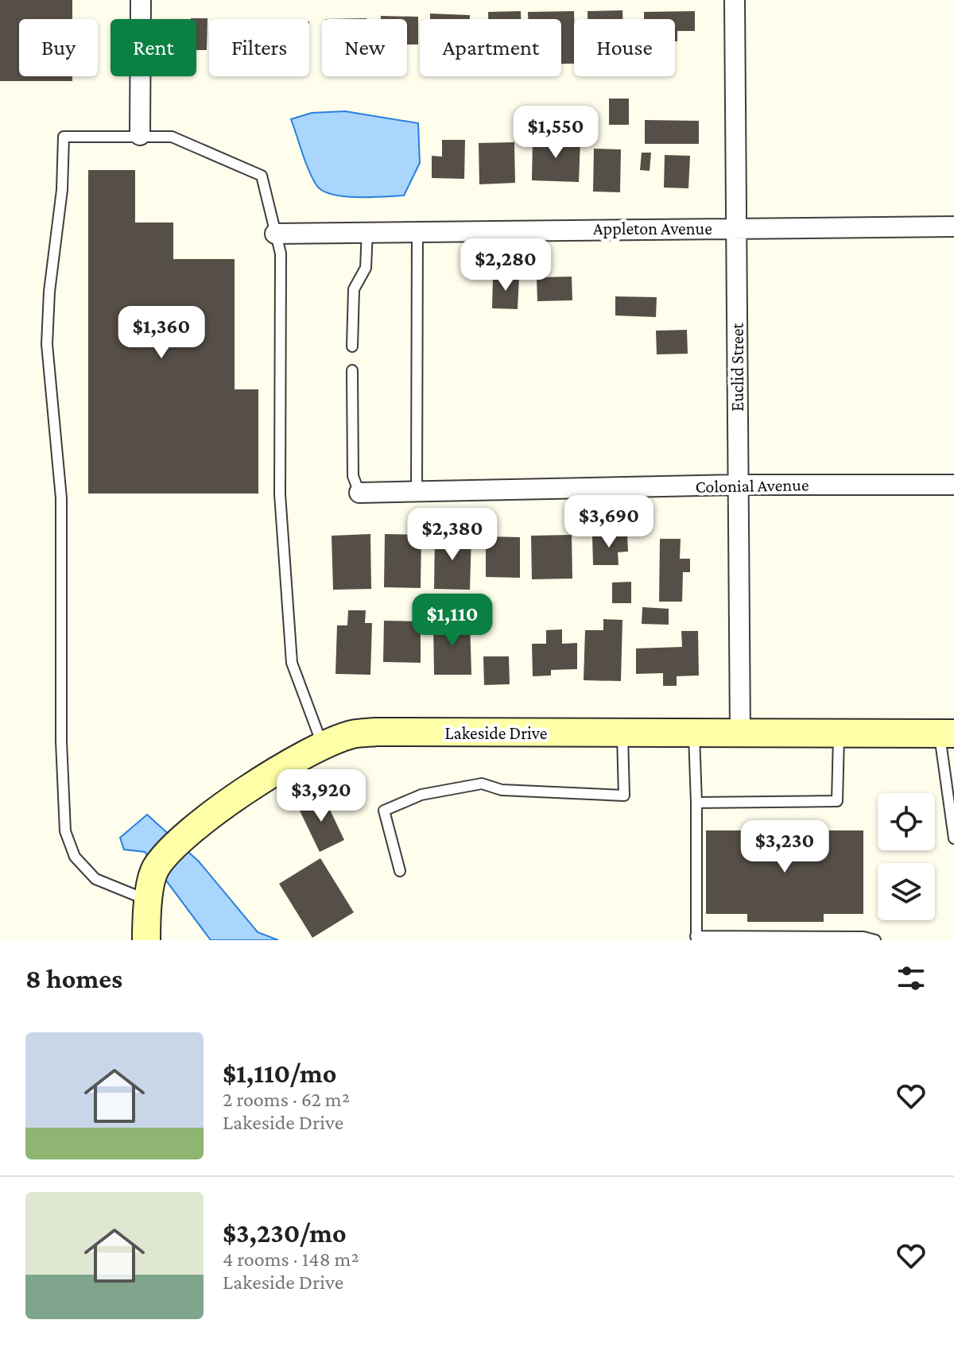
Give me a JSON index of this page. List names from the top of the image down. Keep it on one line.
{"streets":{"street":["Appleton Avenue","Euclid Street","Colonial Avenue","Lakeside Drive"]},"crossings":[["Appleton Avenue","Euclid Street"],["Euclid Street","Colonial Avenue"],["Euclid Street","Lakeside Drive"]],"page":{"chip":["Buy","Rent","Filters","New","Apartment","House"],"price":["$1,550","$2,280","$1,360","$3,690","$2,380","$1,110","$3,920","$3,230"],"heading":"8 homes","list":[{"name":"$1,110/mo","note":"2 rooms · 62 m² · Lakeside Drive"},{"name":"$3,230/mo","note":"4 rooms · 148 m² · Lakeside Drive"}]}}
